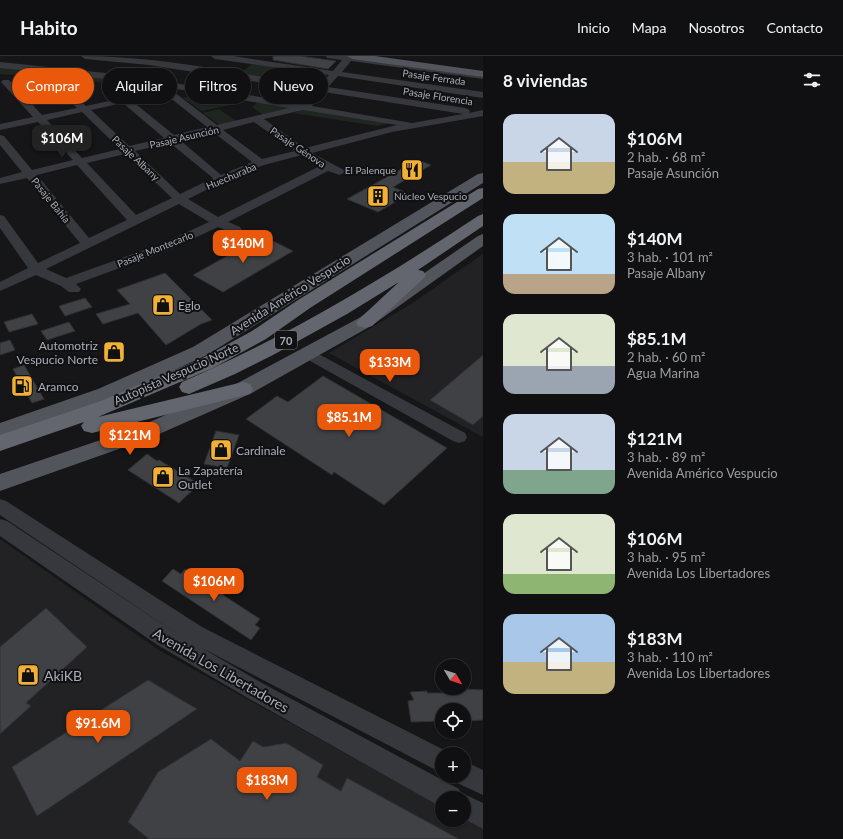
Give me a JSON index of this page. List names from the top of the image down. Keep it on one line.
{"streets":{"highway":["70","Autopista Vespucio Norte"],"main road":["Avenida Américo Vespucio"],"street":["Pasaje Ferrada","Pasaje Florencia","Pasaje Asunción","Pasaje Génova","Pasaje Albany","Huechuraba","Pasaje Bahía","Pasaje Montecarlo","Avenida Los Libertadores"]},"crossings":[["Pasaje Florencia","Huechuraba"],["Pasaje Asunción","Pasaje Génova"],["Pasaje Asunción","Pasaje Albany"],["Pasaje Asunción","Pasaje Bahía"],["Pasaje Génova","Huechuraba"],["Pasaje Génova","Pasaje Montecarlo"],["Pasaje Albany","Huechuraba"],["Pasaje Albany","Pasaje Montecarlo"],["Huechuraba","Pasaje Bahía"],["Huechuraba","Pasaje Montecarlo"]],"places":{"restaurant":["El Palenque"],"building":["Núcleo Vespucio"],"shop":["Eglo","Automotriz Vespucio Norte","Cardinale","La Zapatería Outlet","AkiKB"],"fuel station":["Aramco"]},"north":"bottom right","page":{"header":"Habito","nav":["Inicio","Mapa","Nosotros","Contacto"],"heading":"8 viviendas","chip":["Comprar","Alquilar","Filtros","Nuevo"],"list":[{"name":"$106M","note":"2 hab. · 68 m² · Pasaje Asunción"},{"name":"$140M","note":"3 hab. · 101 m² · Pasaje Albany"},{"name":"$85.1M","note":"2 hab. · 60 m² · Agua Marina"},{"name":"$121M","note":"3 hab. · 89 m² · Avenida Américo Vespucio"},{"name":"$106M","note":"3 hab. · 95 m² · Avenida Los Libertadores"},{"name":"$183M","note":"3 hab. · 110 m² · Avenida Los Libertadores"}],"price":["$106M","$140M","$133M","$85.1M","$121M","$106M","$91.6M","$183M"],"map_buttons":["+","−"]}}
